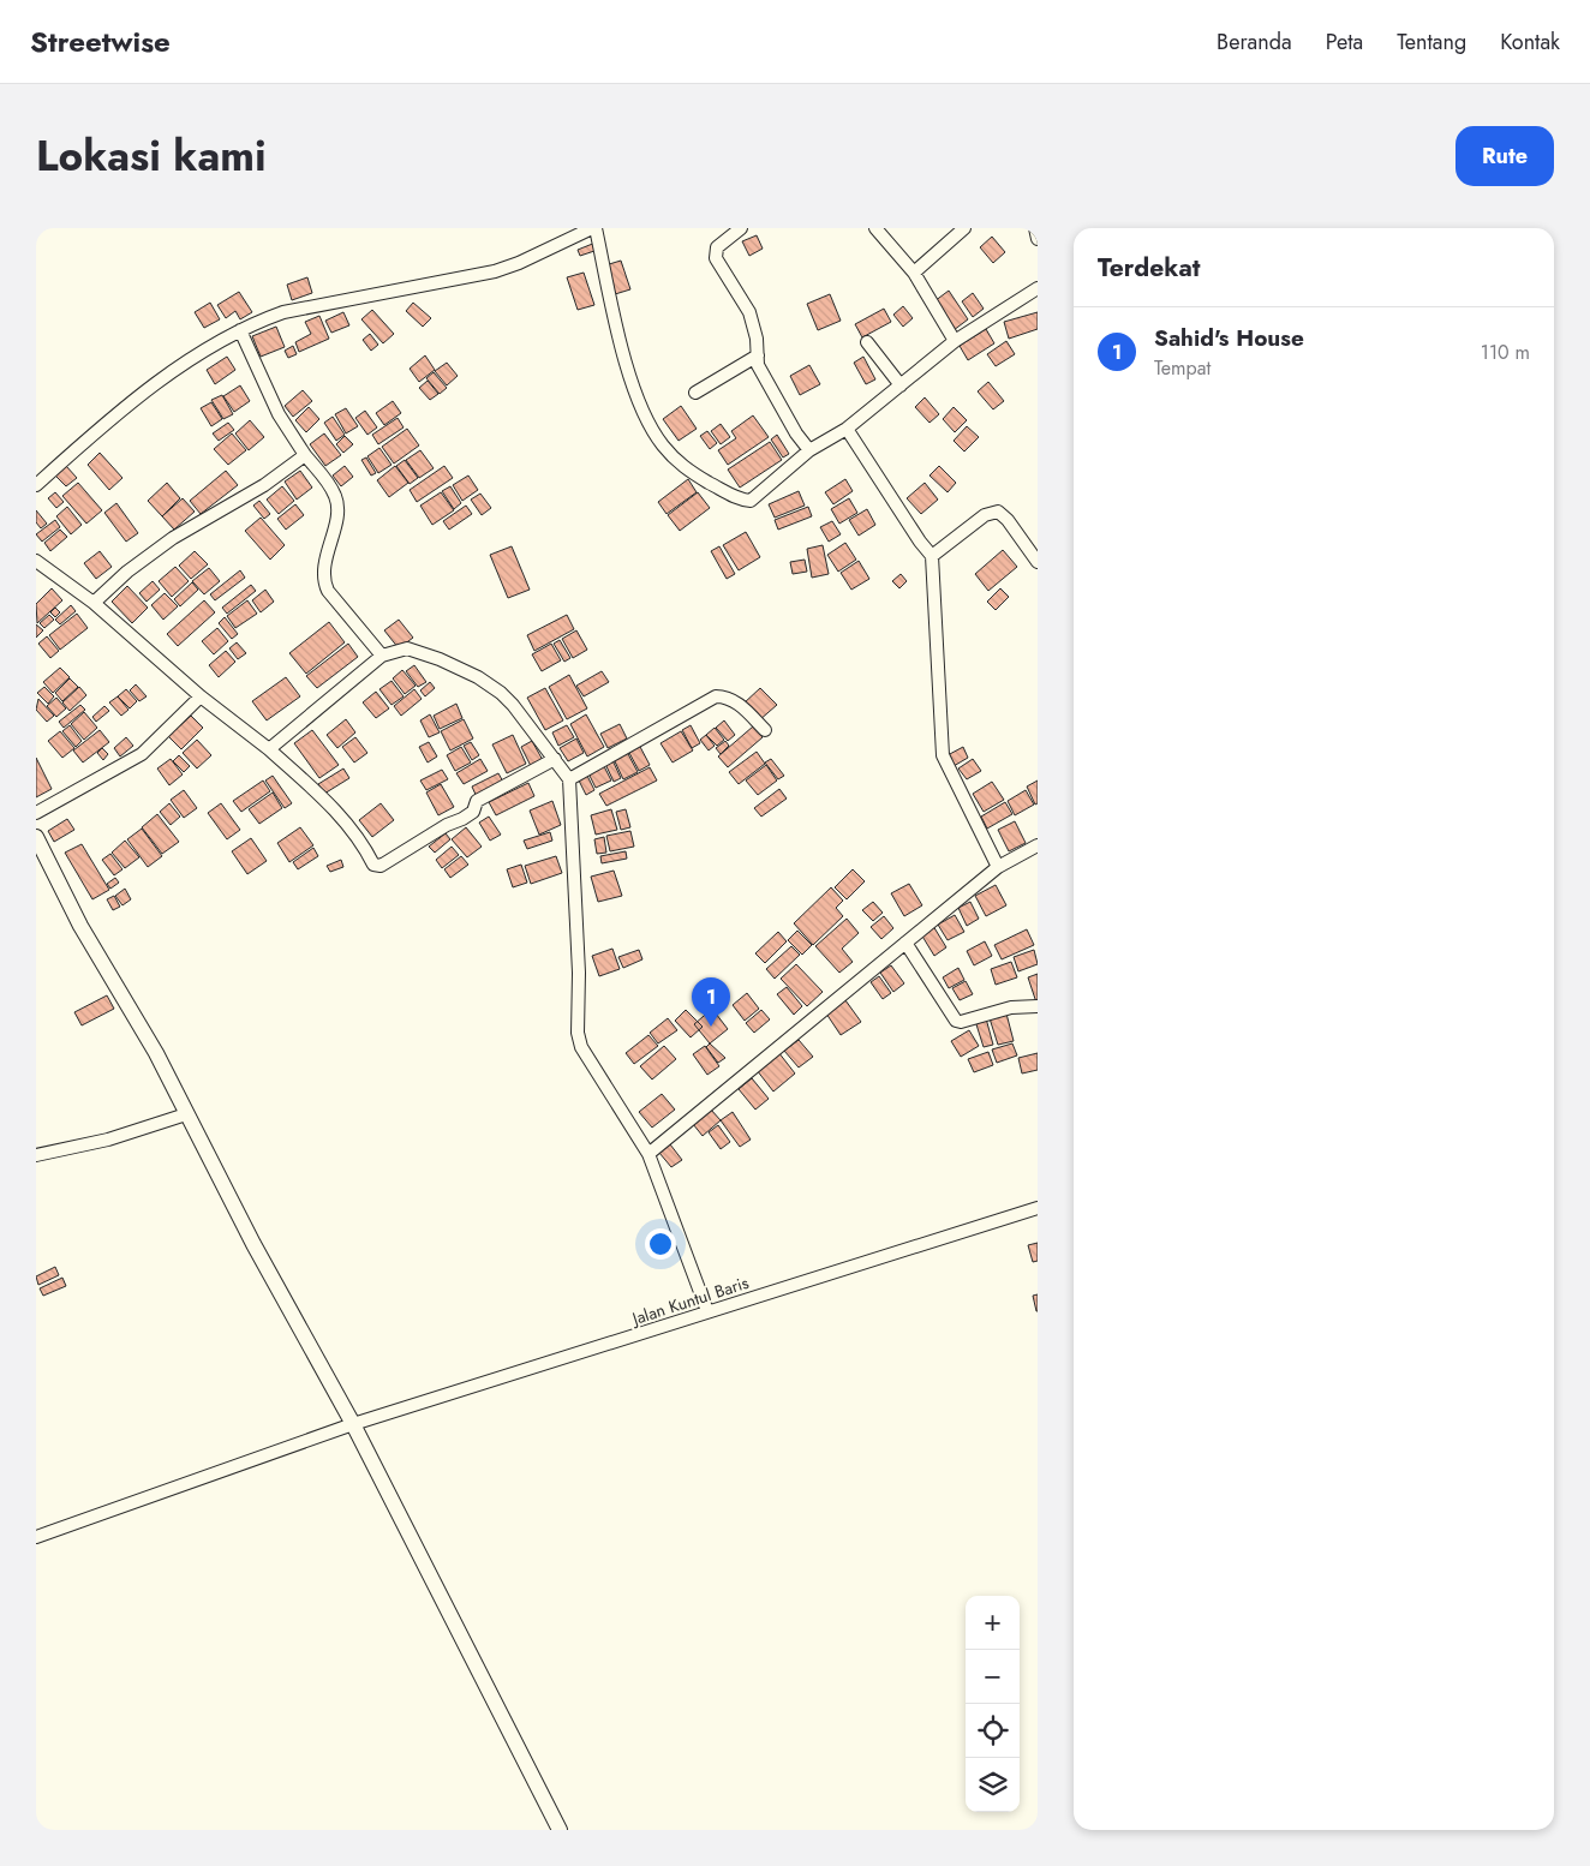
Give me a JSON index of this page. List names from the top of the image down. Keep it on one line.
{"streets":{"street":["Jalan Kuntul Baris"]},"page":{"header":"Streetwise","nav":["Beranda","Peta","Tentang","Kontak"],"title":"Lokasi kami","buttons":"Rute","heading":"Terdekat","list":[{"mark":"1","name":"Sahid's House","note":"Tempat","value":"110 m"}],"pins":"1","map_buttons":["+","−"]}}
